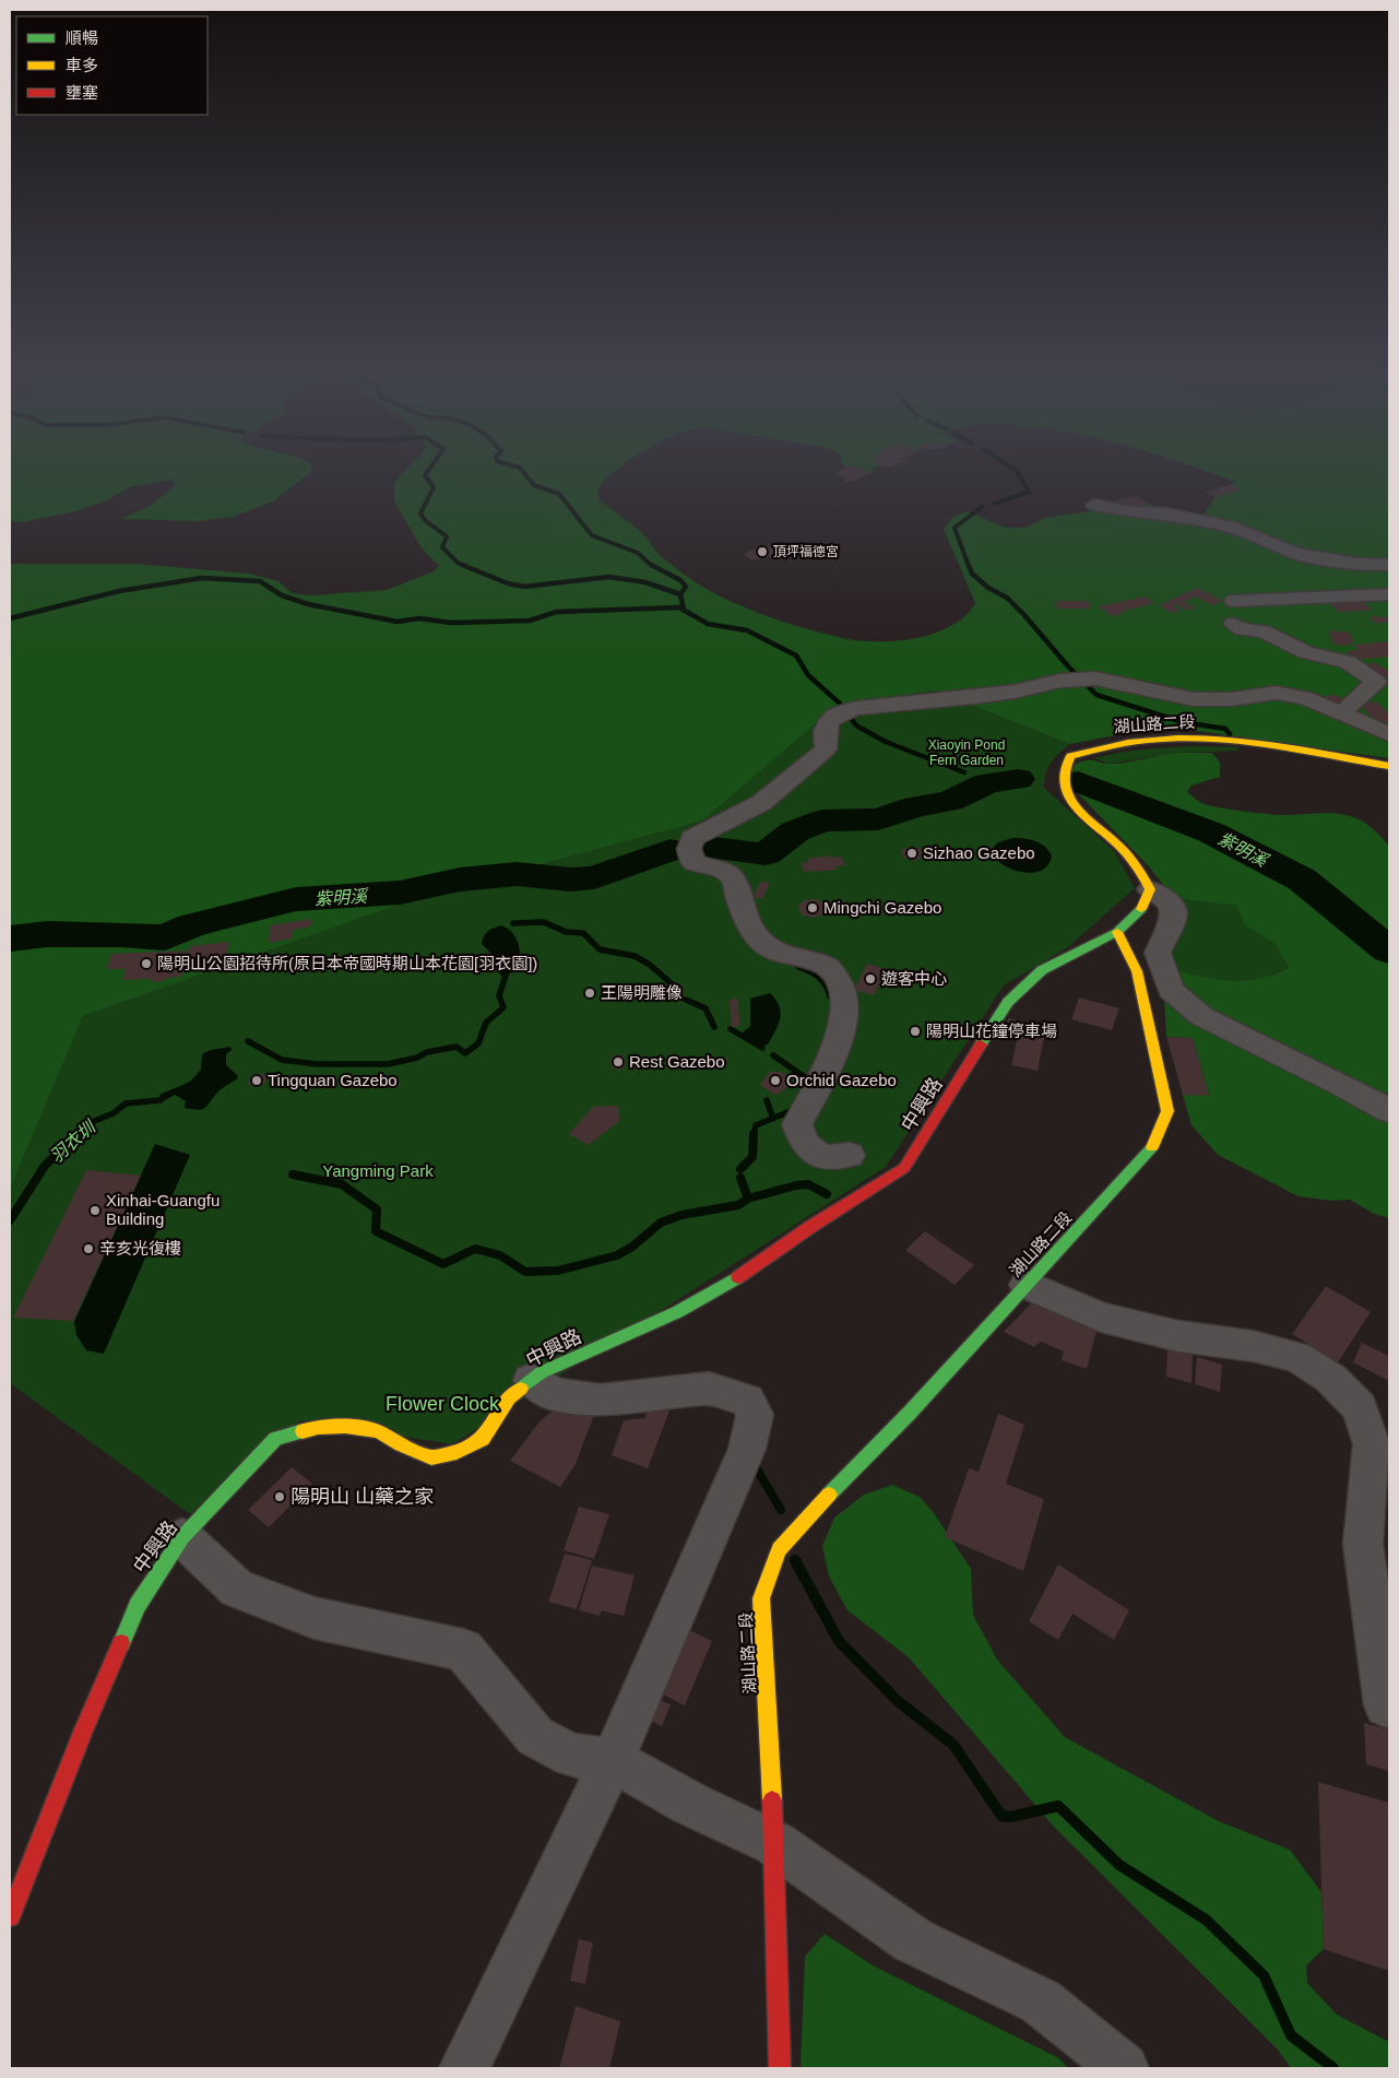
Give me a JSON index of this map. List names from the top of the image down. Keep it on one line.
{"streets":{"street":["湖山路二段","中興路"]},"crossings":[["湖山路二段","中興路"]],"water":["紫明溪","羽衣圳"],"parks":["Xiaoyin Pond Fern Garden","Yangming Park","Flower Clock"],"places":["頂坪福德宮","Sizhao Gazebo","Mingchi Gazebo","陽明山公園招待所(原日本帝國時期山本花園[羽衣園])","遊客中心","王陽明雕像","陽明山花鐘停車場","Rest Gazebo","Tingquan Gazebo","Orchid Gazebo","Xinhai-Guangfu Building","辛亥光復樓","陽明山 山藥之家"],"legend":["順暢","車多","壅塞"]}
